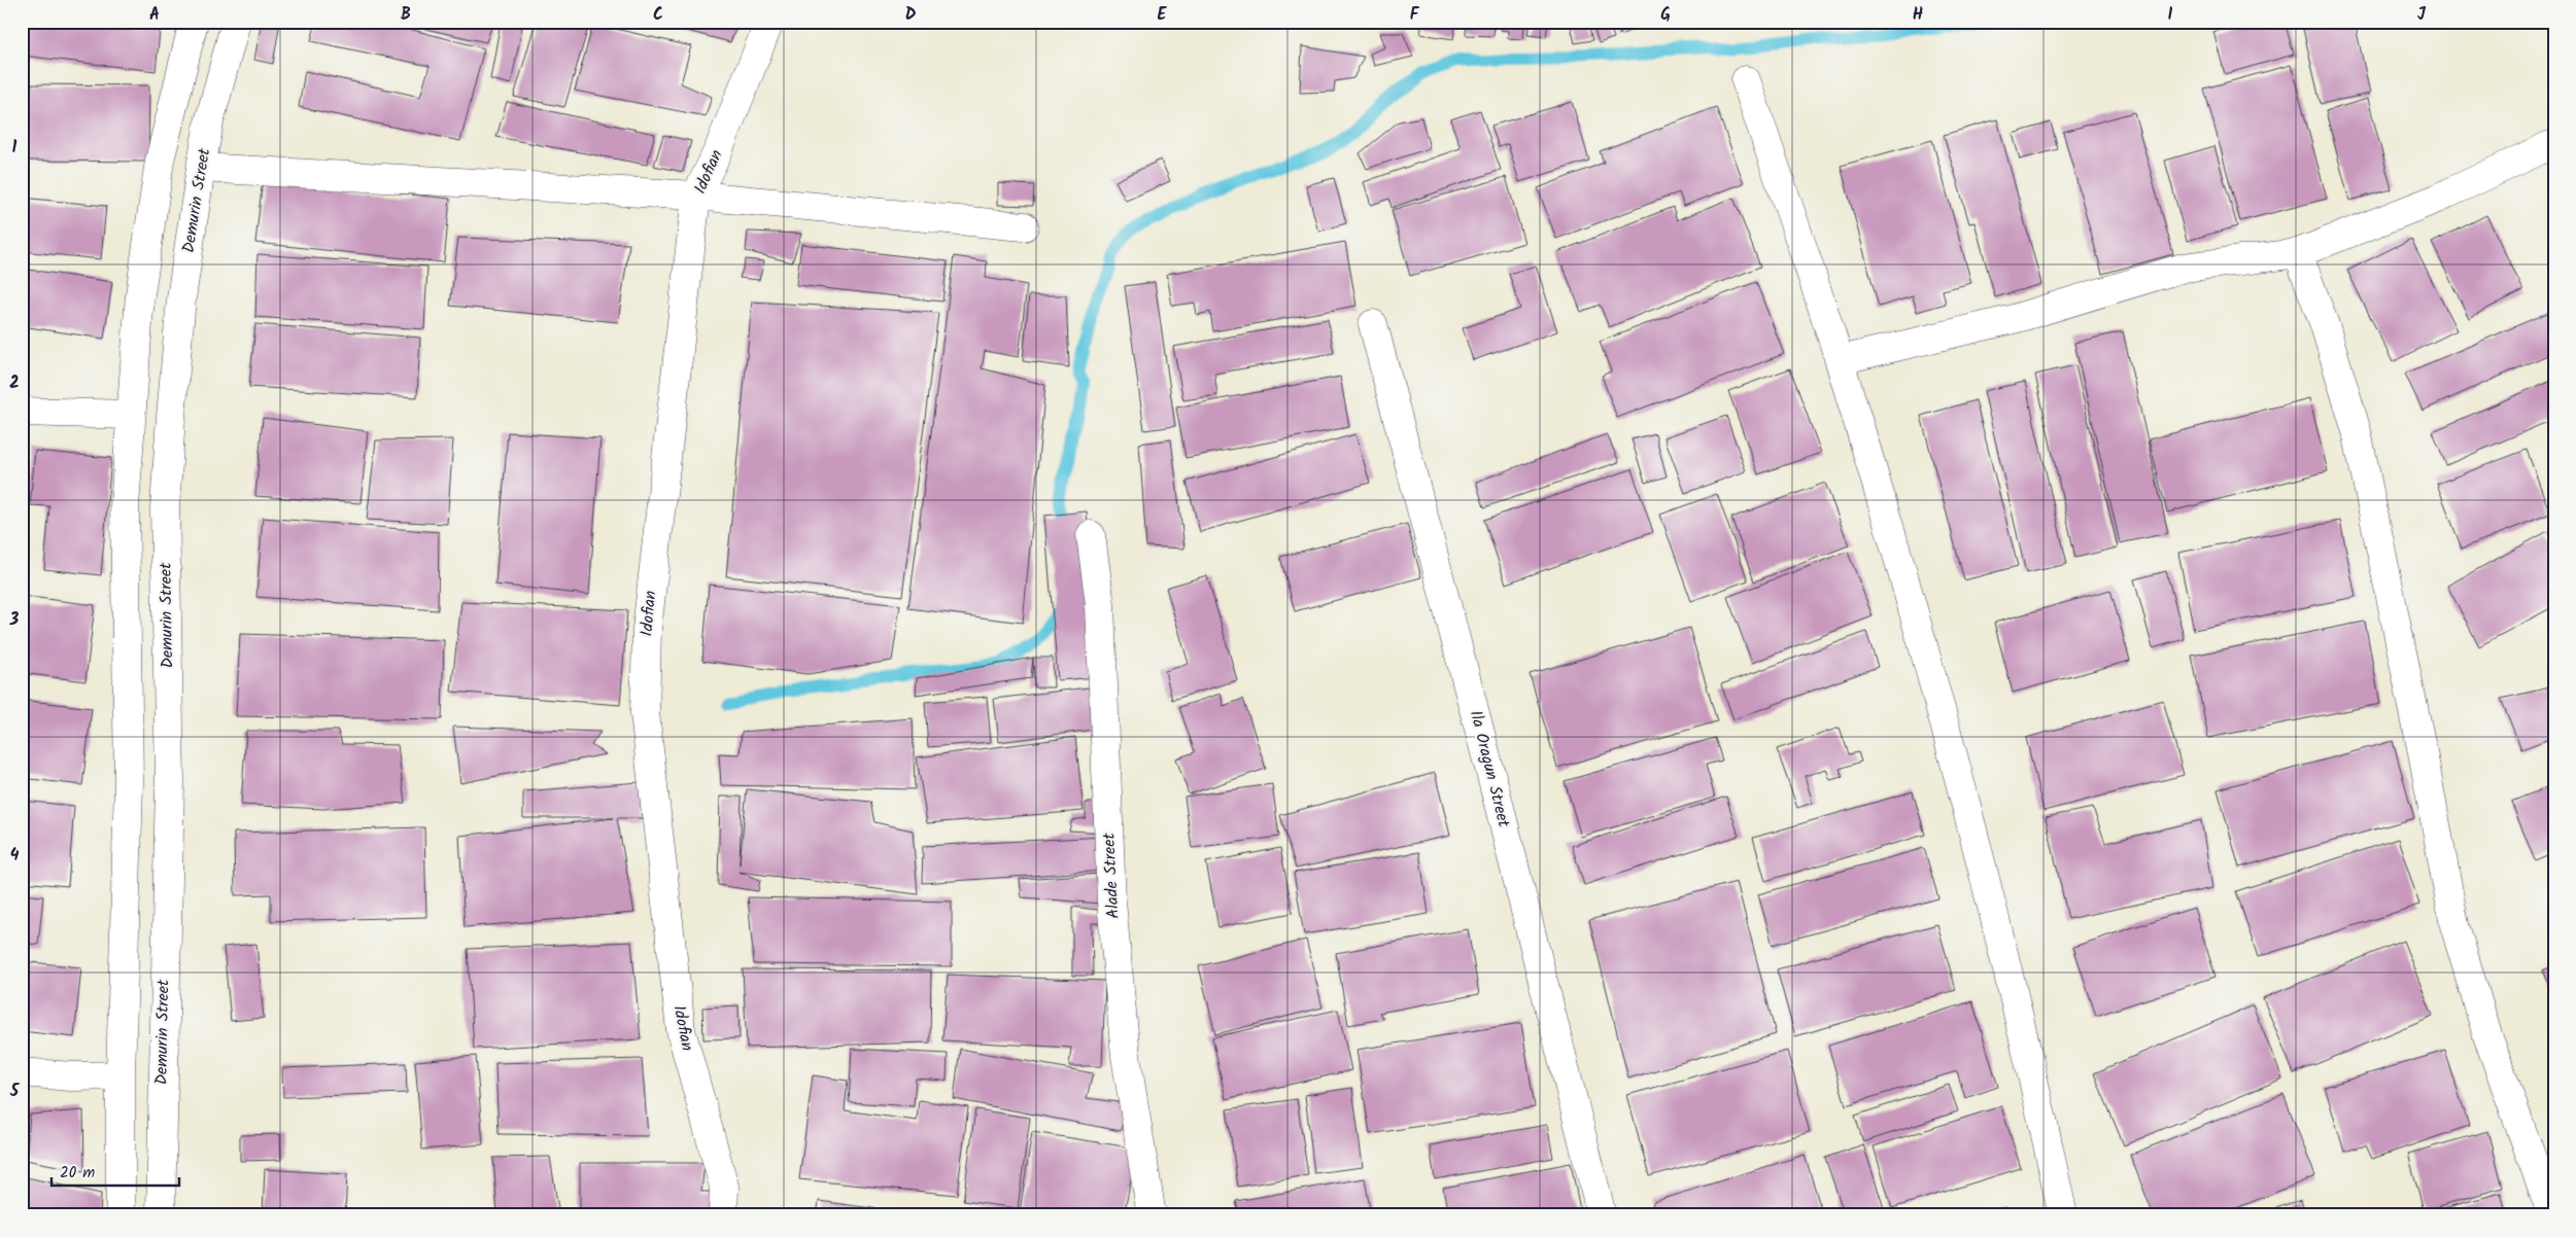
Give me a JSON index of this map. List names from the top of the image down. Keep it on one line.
{"streets":{"street":["Idofian","Demurin Street","Ila Oragun Street","Alade Street"]},"scale_bar":"20 m","grid":{"columns":["A","B","C","D","E","F","G","H","I","J"],"rows":["1","2","3","4","5"]}}
